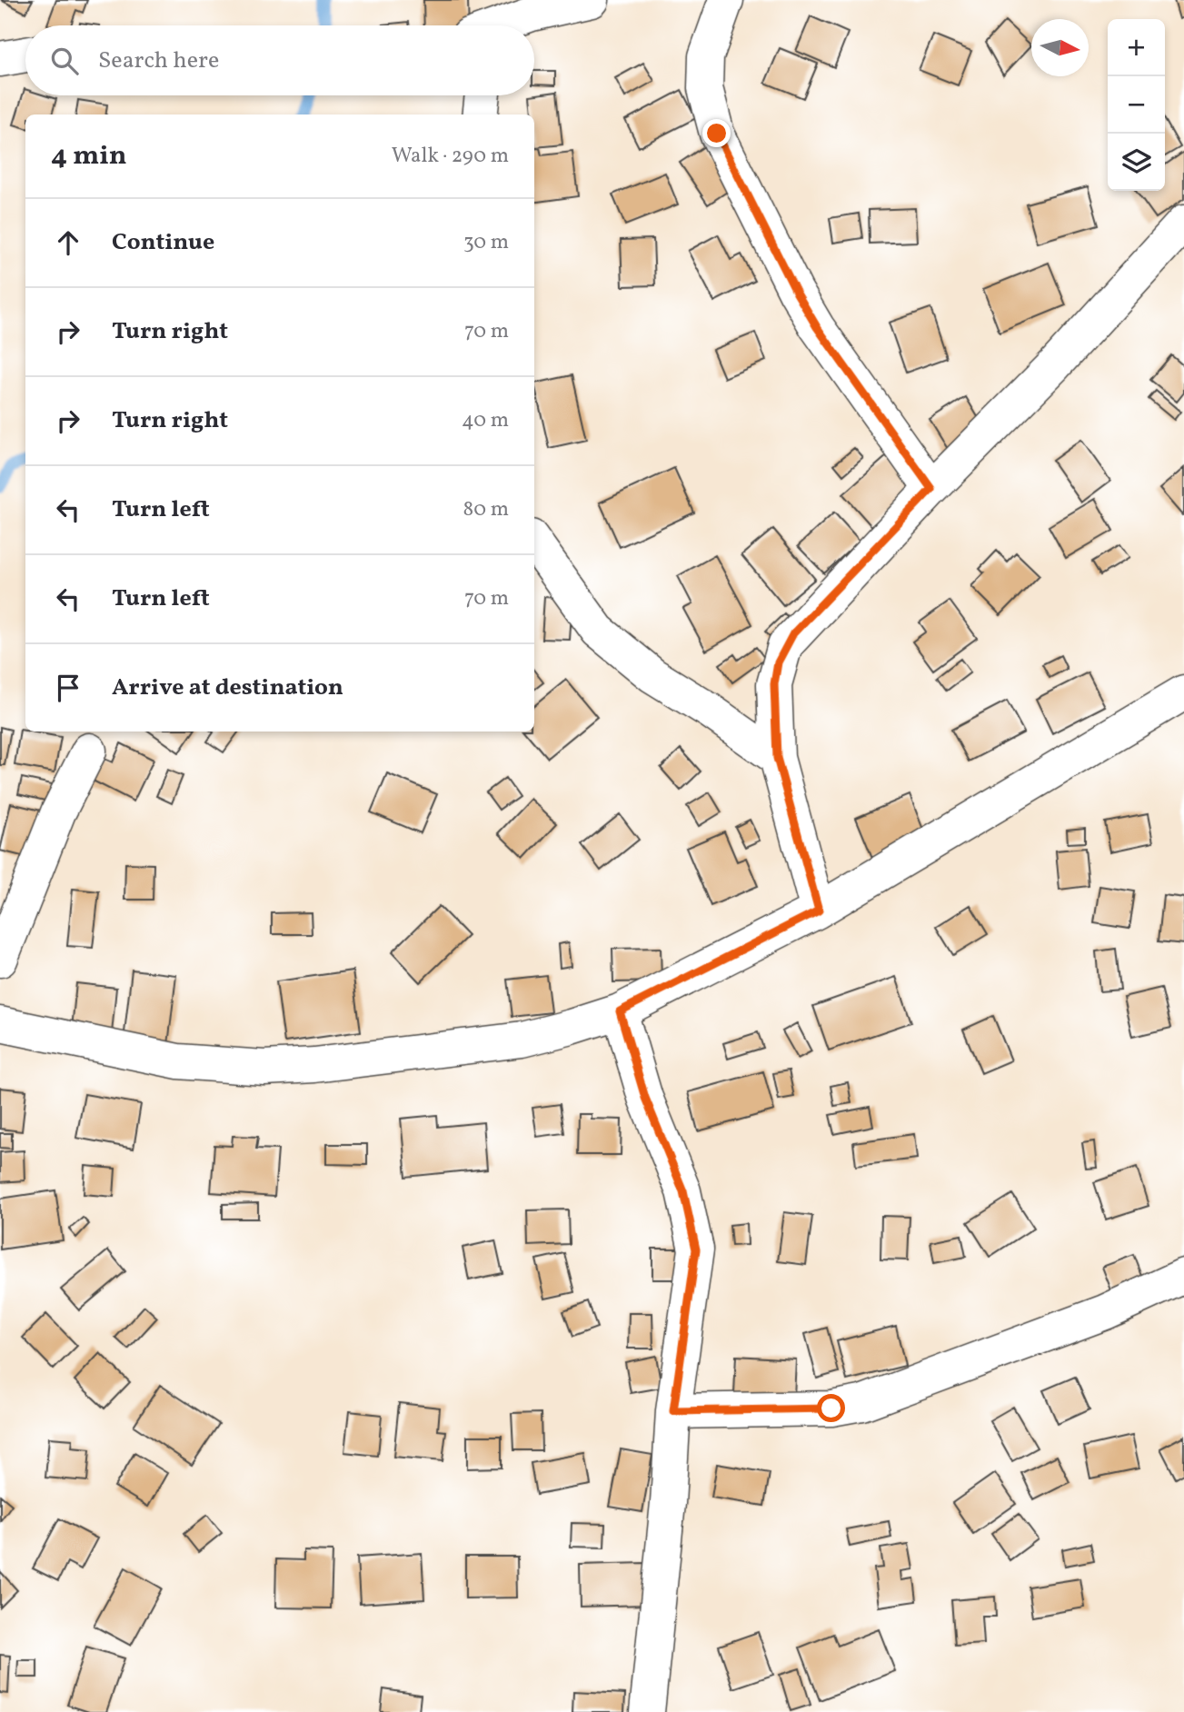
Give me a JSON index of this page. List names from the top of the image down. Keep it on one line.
{"north":"right","page":{"map_buttons":["+","−"],"search":"Search here","heading":["4 min","Walk · 290 m"],"list":[["Continue","30 m"],["Turn right","70 m"],["Turn right","40 m"],["Turn left","80 m"],["Turn left","70 m"],"Arrive at destination"]}}
